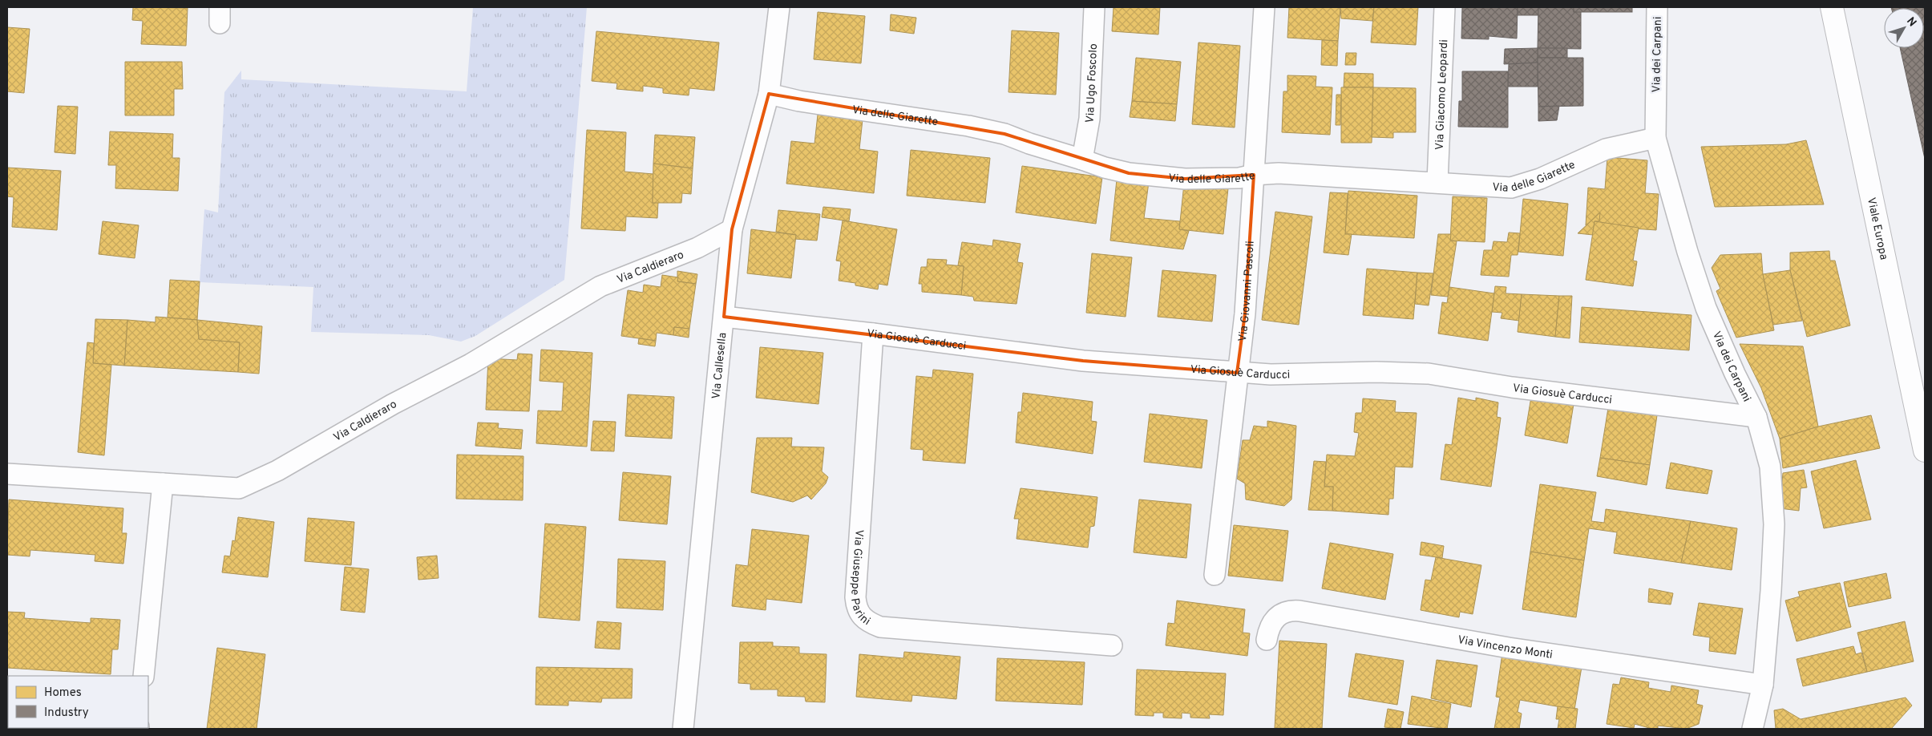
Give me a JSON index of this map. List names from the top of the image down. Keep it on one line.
{"streets":{"main road":["Viale Europa"],"street":["Via dei Carpani","Via Ugo Foscolo","Via Giacomo Leopardi","Via delle Giarette","Via Caldieraro","Via Giovanni Pascoli","Via Giosuè Carducci","Via Callesella","Via Giuseppe Parini","Via Vincenzo Monti"]},"crossings":[["Via dei Carpani","Via delle Giarette"],["Via dei Carpani","Via Giosuè Carducci"],["Via dei Carpani","Via Vincenzo Monti"],["Via Ugo Foscolo","Via delle Giarette"],["Via Giacomo Leopardi","Via delle Giarette"],["Via delle Giarette","Via Giovanni Pascoli"],["Via delle Giarette","Via Callesella"],["Via Caldieraro","Via Callesella"],["Via Giovanni Pascoli","Via Giosuè Carducci"],["Via Giosuè Carducci","Via Callesella"],["Via Giosuè Carducci","Via Giuseppe Parini"]],"legend":["Homes","Industry"],"north":"top right"}
